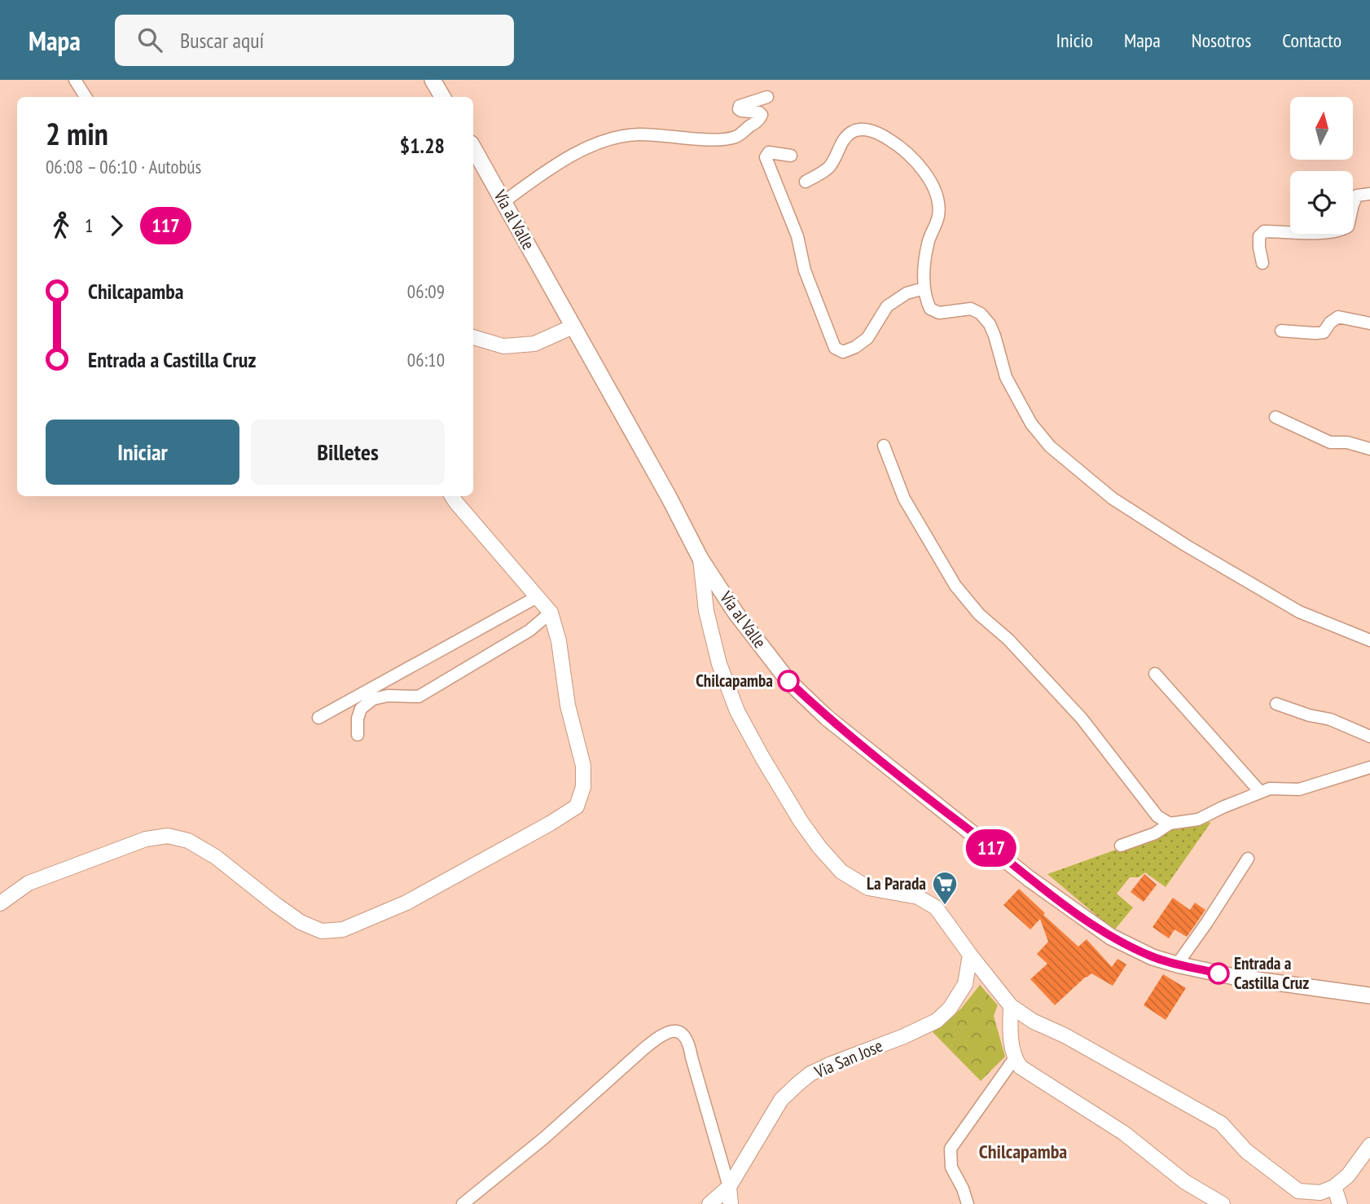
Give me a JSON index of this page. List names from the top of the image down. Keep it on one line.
{"streets":{"main road":["Vía al Valle"],"street":["Via San Jose"]},"districts":["Chilcapamba"],"places":{"other":["Chilcapamba","Entrada a Castilla Cruz"],"supermarket":["La Parada"]},"lines":["bus line 117"],"north":"top","page":{"header":"Mapa","search":"Buscar aquí","nav":["Inicio","Mapa","Nosotros","Contacto"],"on_map":"117","heading":["2 min","06:08 – 06:10 · Autobús","$1.28"],"legs":["1","117"],"list":[{"name":"Chilcapamba","value":"06:09"},{"name":"Entrada a Castilla Cruz","value":"06:10"}],"buttons":["Iniciar","Billetes"]}}
